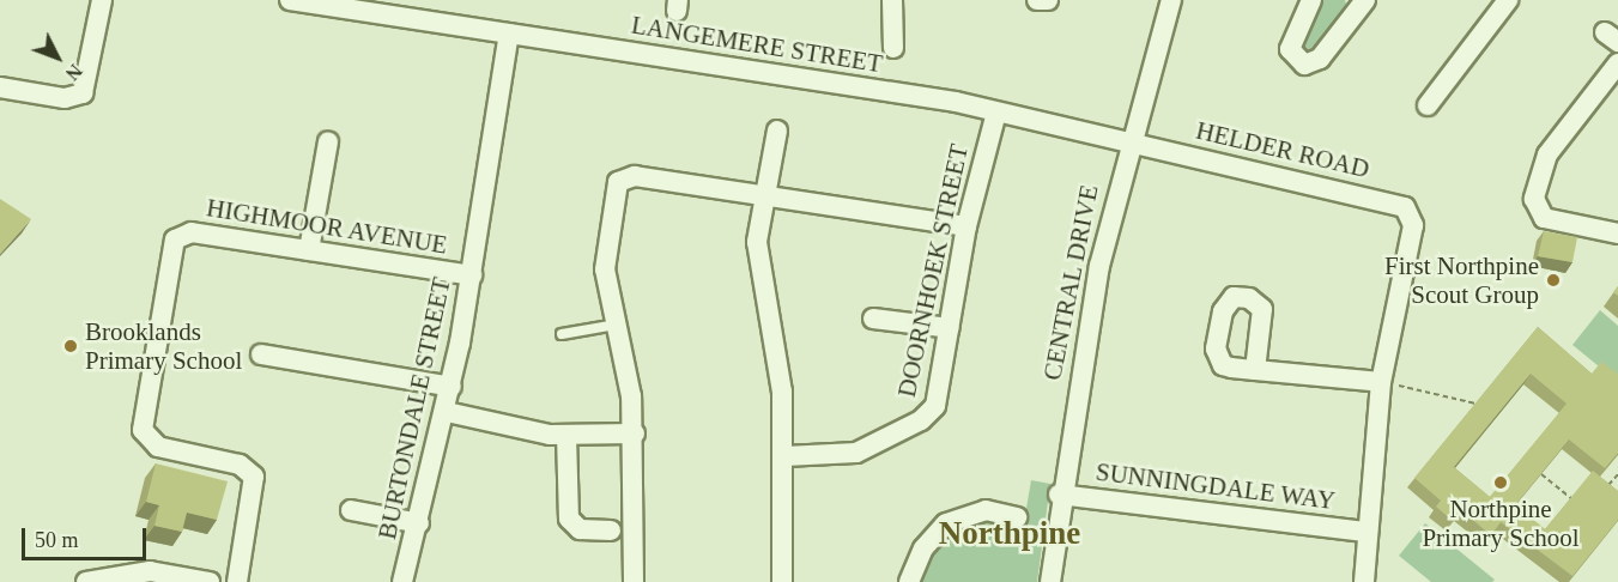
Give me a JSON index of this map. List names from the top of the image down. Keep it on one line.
{"streets":{"street":["LANGEMERE STREET","HELDER ROAD","HIGHMOOR AVENUE","DOORNHOEK STREET","CENTRAL DRIVE","BURTONDALE STREET","SUNNINGDALE WAY"]},"crossings":[["LANGEMERE STREET","HELDER ROAD"],["LANGEMERE STREET","DOORNHOEK STREET"],["LANGEMERE STREET","CENTRAL DRIVE"],["LANGEMERE STREET","BURTONDALE STREET"],["HELDER ROAD","CENTRAL DRIVE"],["HIGHMOOR AVENUE","BURTONDALE STREET"],["CENTRAL DRIVE","SUNNINGDALE WAY"]],"districts":["Northpine"],"places":["First Northpine Scout Group","Brooklands Primary School","Northpine Primary School"],"scale_bar":"50 m","north":"bottom right"}
